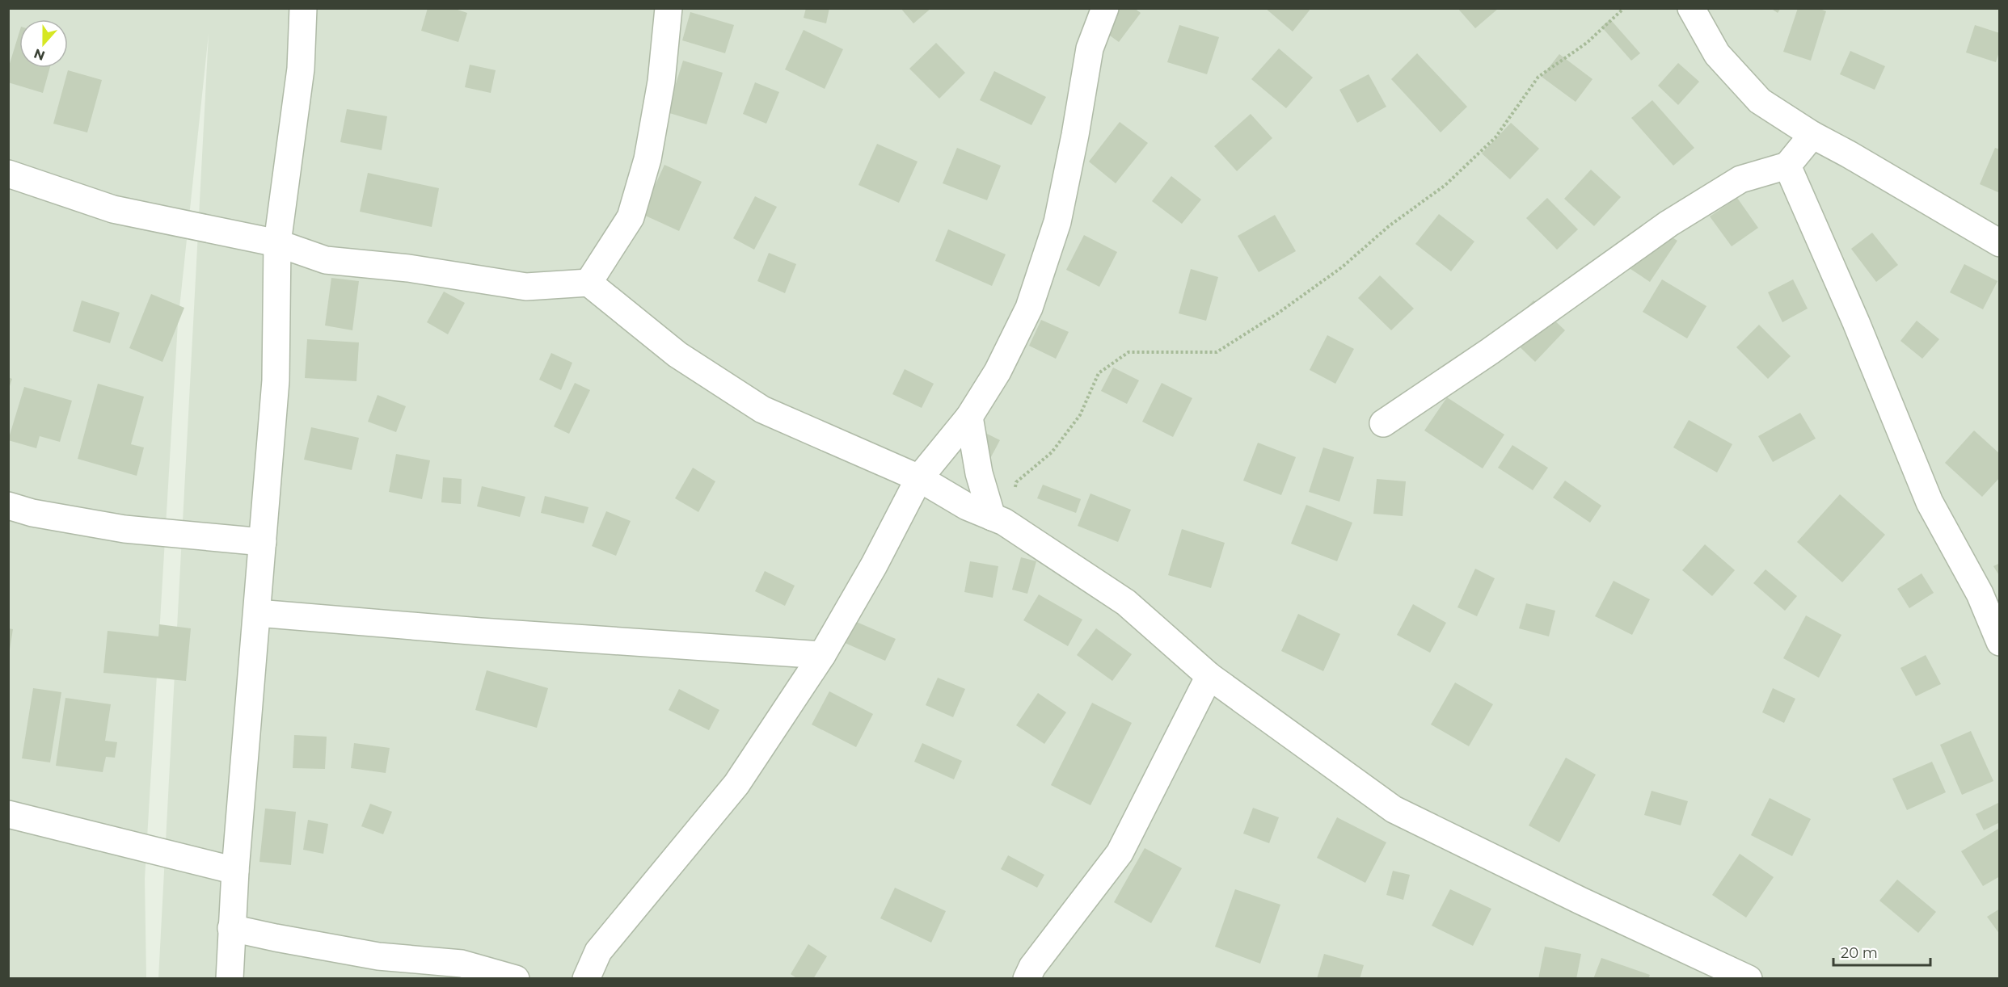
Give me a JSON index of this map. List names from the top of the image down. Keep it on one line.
{"scale_bar":"20 m","north":"bottom"}
